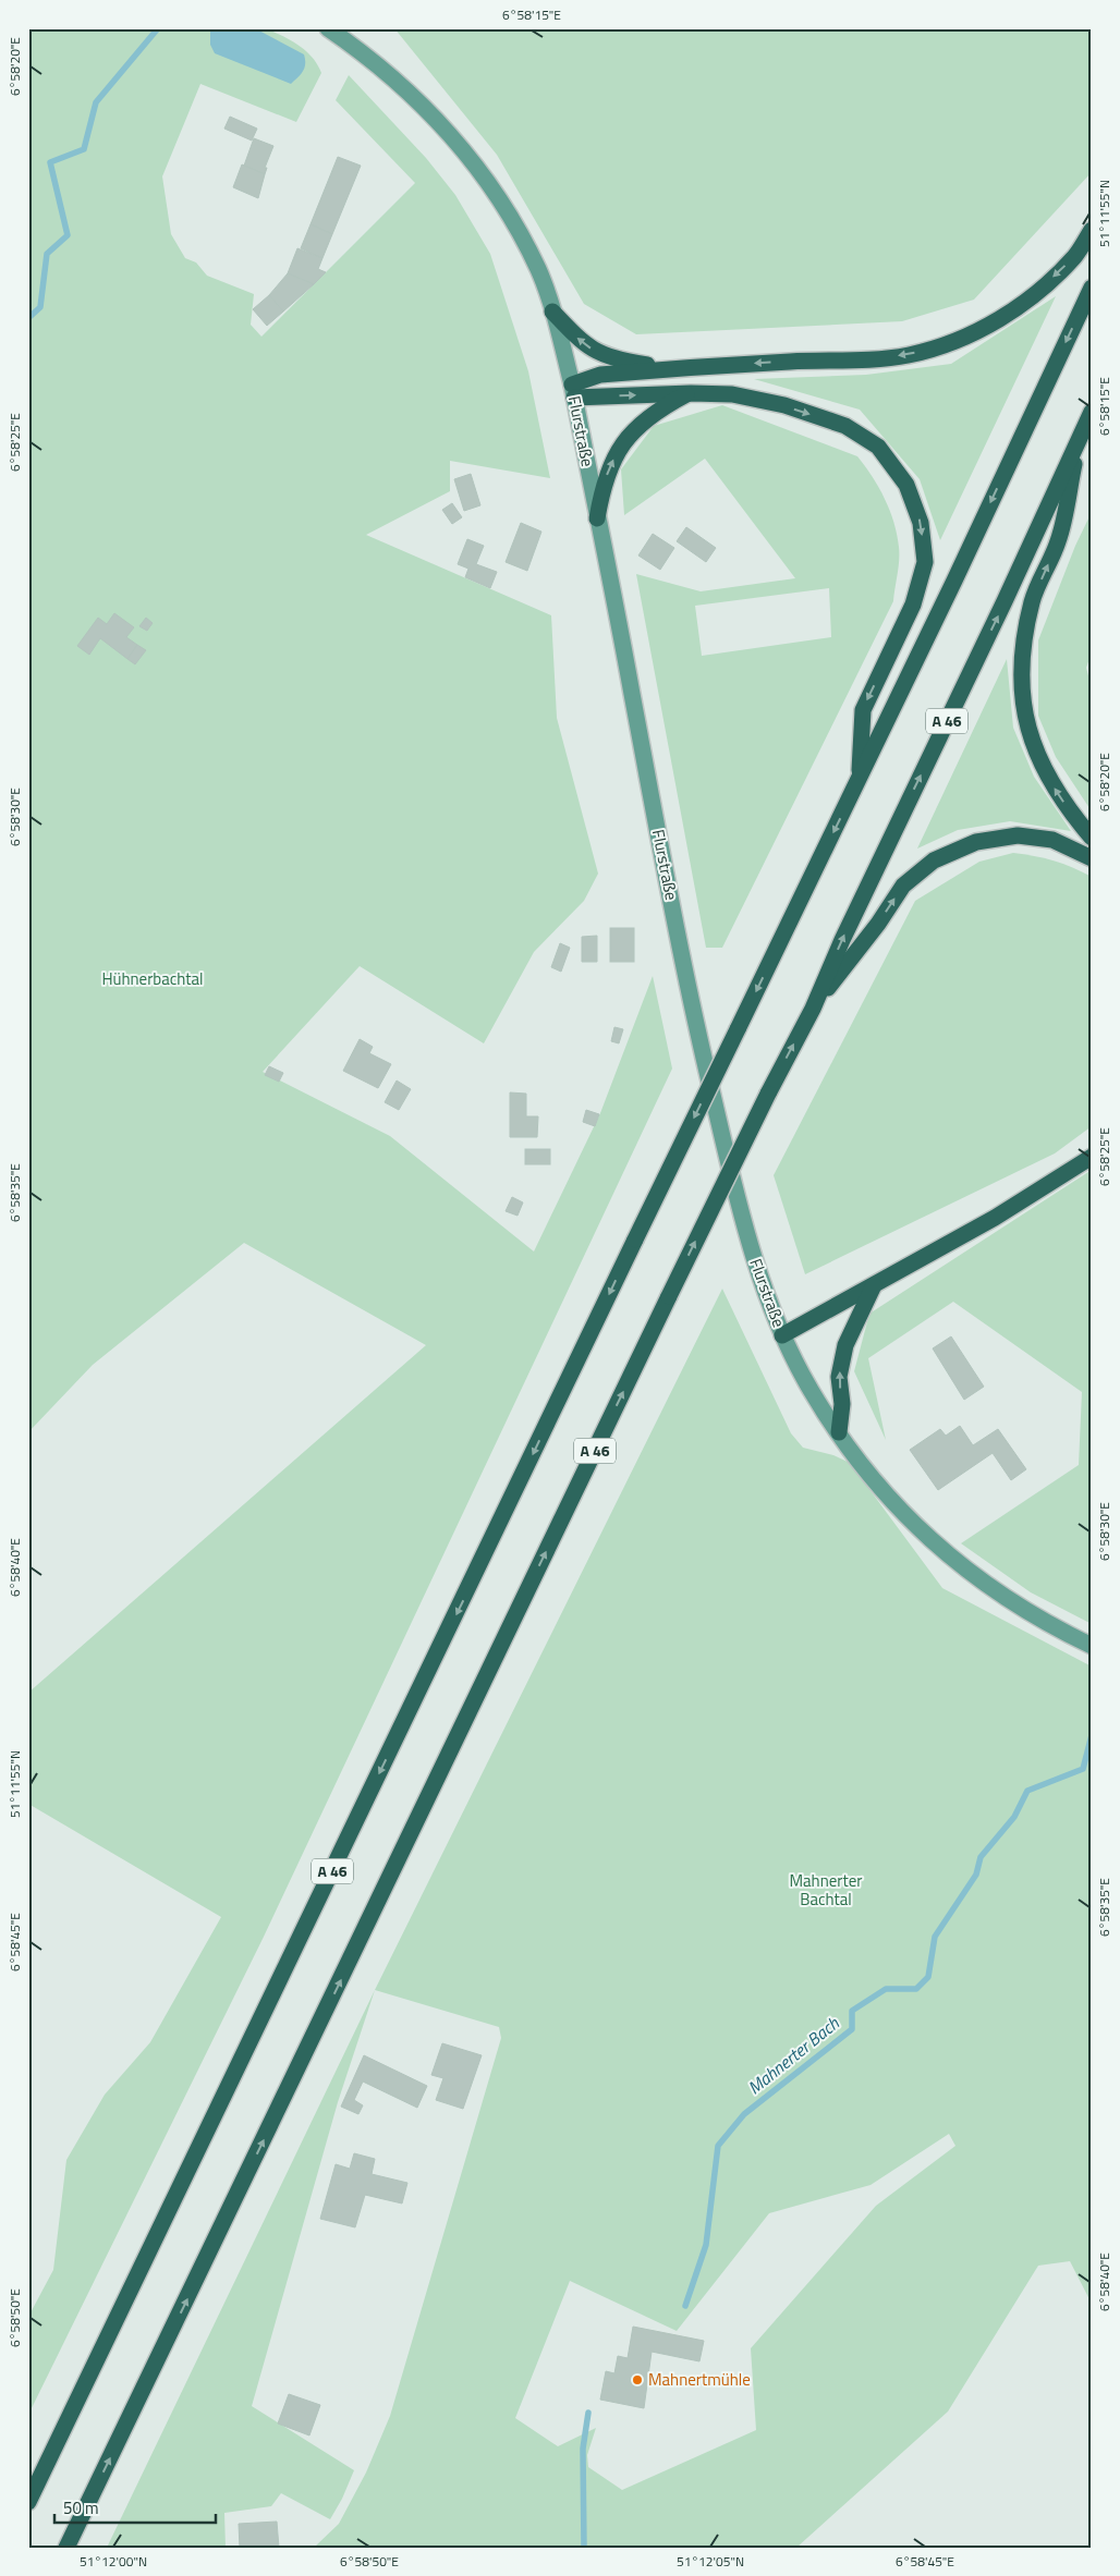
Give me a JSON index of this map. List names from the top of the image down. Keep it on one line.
{"streets":{"highway":["A 46"],"main road":["Flurstraße"]},"water":["Mahnerter Bach"],"parks":["Hühnerbachtal","Mahnerter Bachtal"],"places":["Mahnertmühle"],"scale_bar":"50 m","coordinates":["6°58'15\"E","6°58'20\"E","51°11'55\"N","6°58'25\"E","6°58'30\"E","6°58'35\"E","6°58'40\"E","6°58'45\"E","6°58'50\"E","51°12'00\"N","51°12'05\"N"]}
